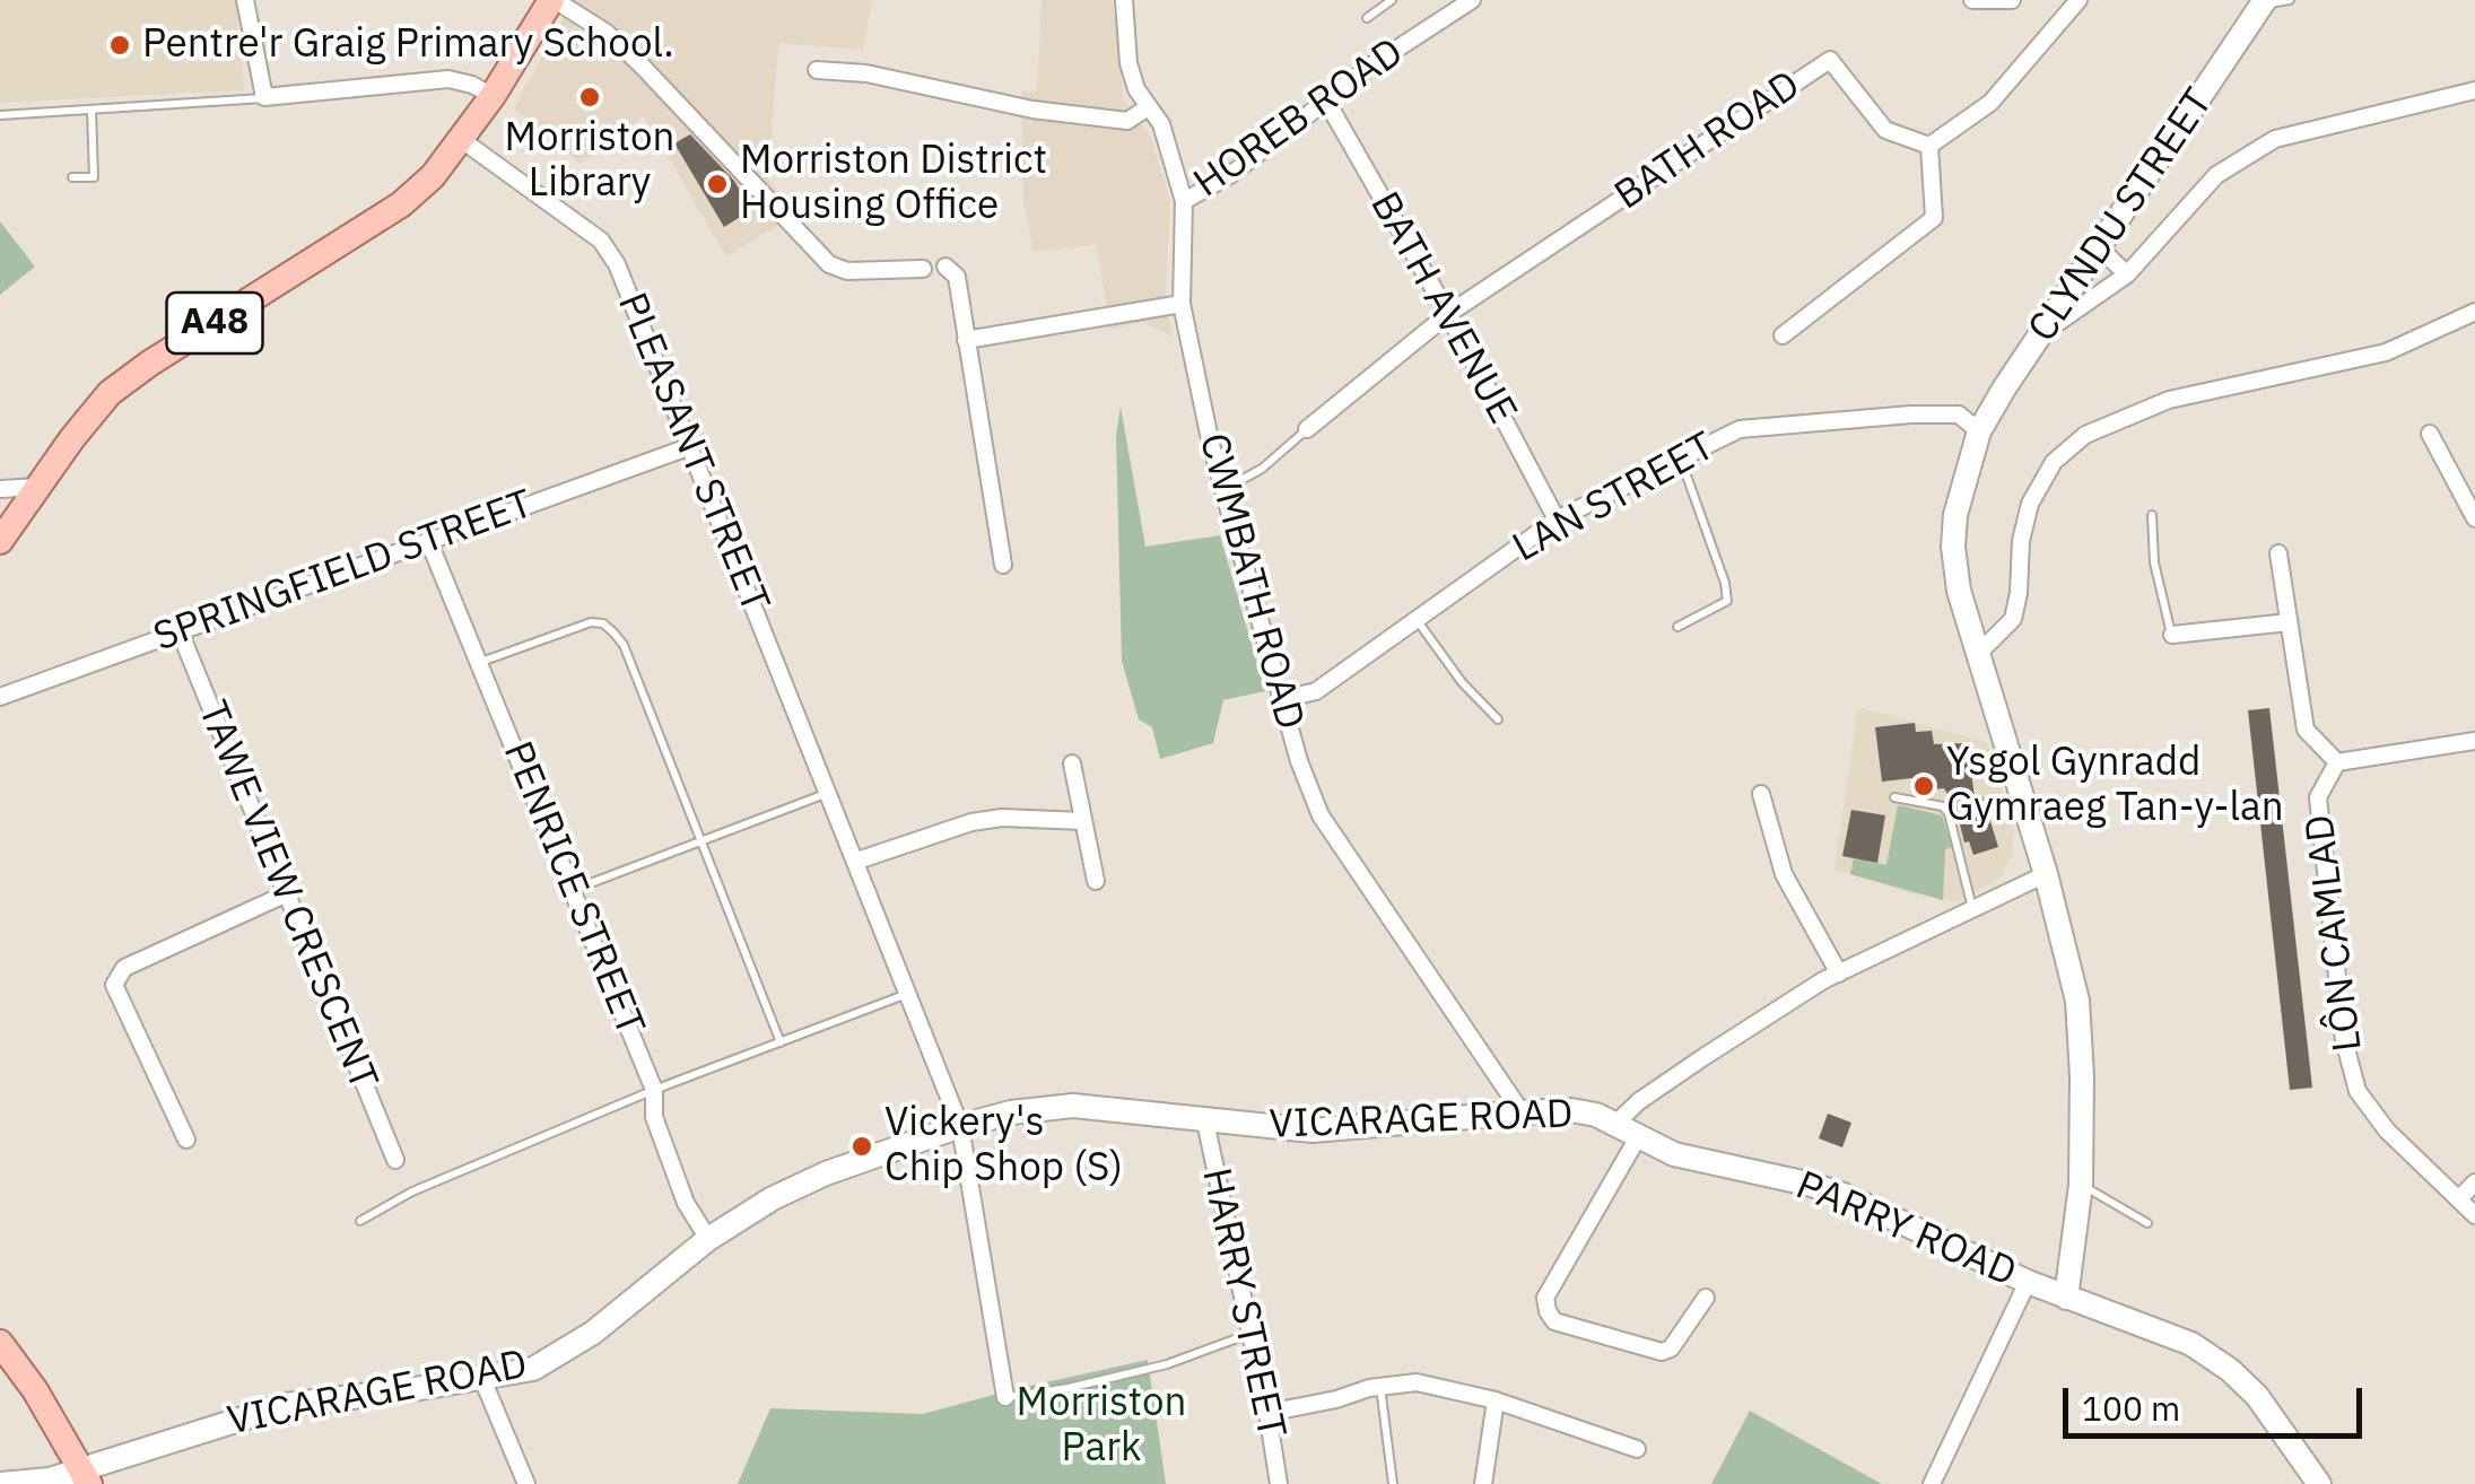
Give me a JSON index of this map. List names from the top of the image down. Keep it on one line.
{"streets":{"main road":["A48"],"street":["HOREB ROAD","BATH ROAD","CLYNDU STREET","BATH AVENUE","PLEASANT STREET","LAN STREET","SPRINGFIELD STREET","CWMBATH ROAD","PENRICE STREET","TAWE VIEW CRESCENT","LÔN CAMLAD","VICARAGE ROAD","PARRY ROAD","HARRY STREET"]},"crossings":[["HOREB ROAD","BATH AVENUE"],["HOREB ROAD","CWMBATH ROAD"],["BATH ROAD","BATH AVENUE"],["CLYNDU STREET","LAN STREET"],["CLYNDU STREET","VICARAGE ROAD"],["CLYNDU STREET","PARRY ROAD"],["BATH AVENUE","LAN STREET"],["A48","PLEASANT STREET"],["PLEASANT STREET","SPRINGFIELD STREET"],["LAN STREET","CWMBATH ROAD"],["SPRINGFIELD STREET","PENRICE STREET"],["SPRINGFIELD STREET","TAWE VIEW CRESCENT"],["CWMBATH ROAD","VICARAGE ROAD"],["PENRICE STREET","VICARAGE ROAD"],["VICARAGE ROAD","PARRY ROAD"],["VICARAGE ROAD","HARRY STREET"]],"parks":["Morriston Park"],"places":["Pentre'r Graig Primary School.","Morriston Library","Morriston District Housing Office","Ysgol Gynradd Gymraeg Tan-y-lan","Vickery's Chip Shop (S)"],"scale_bar":"100 m"}
